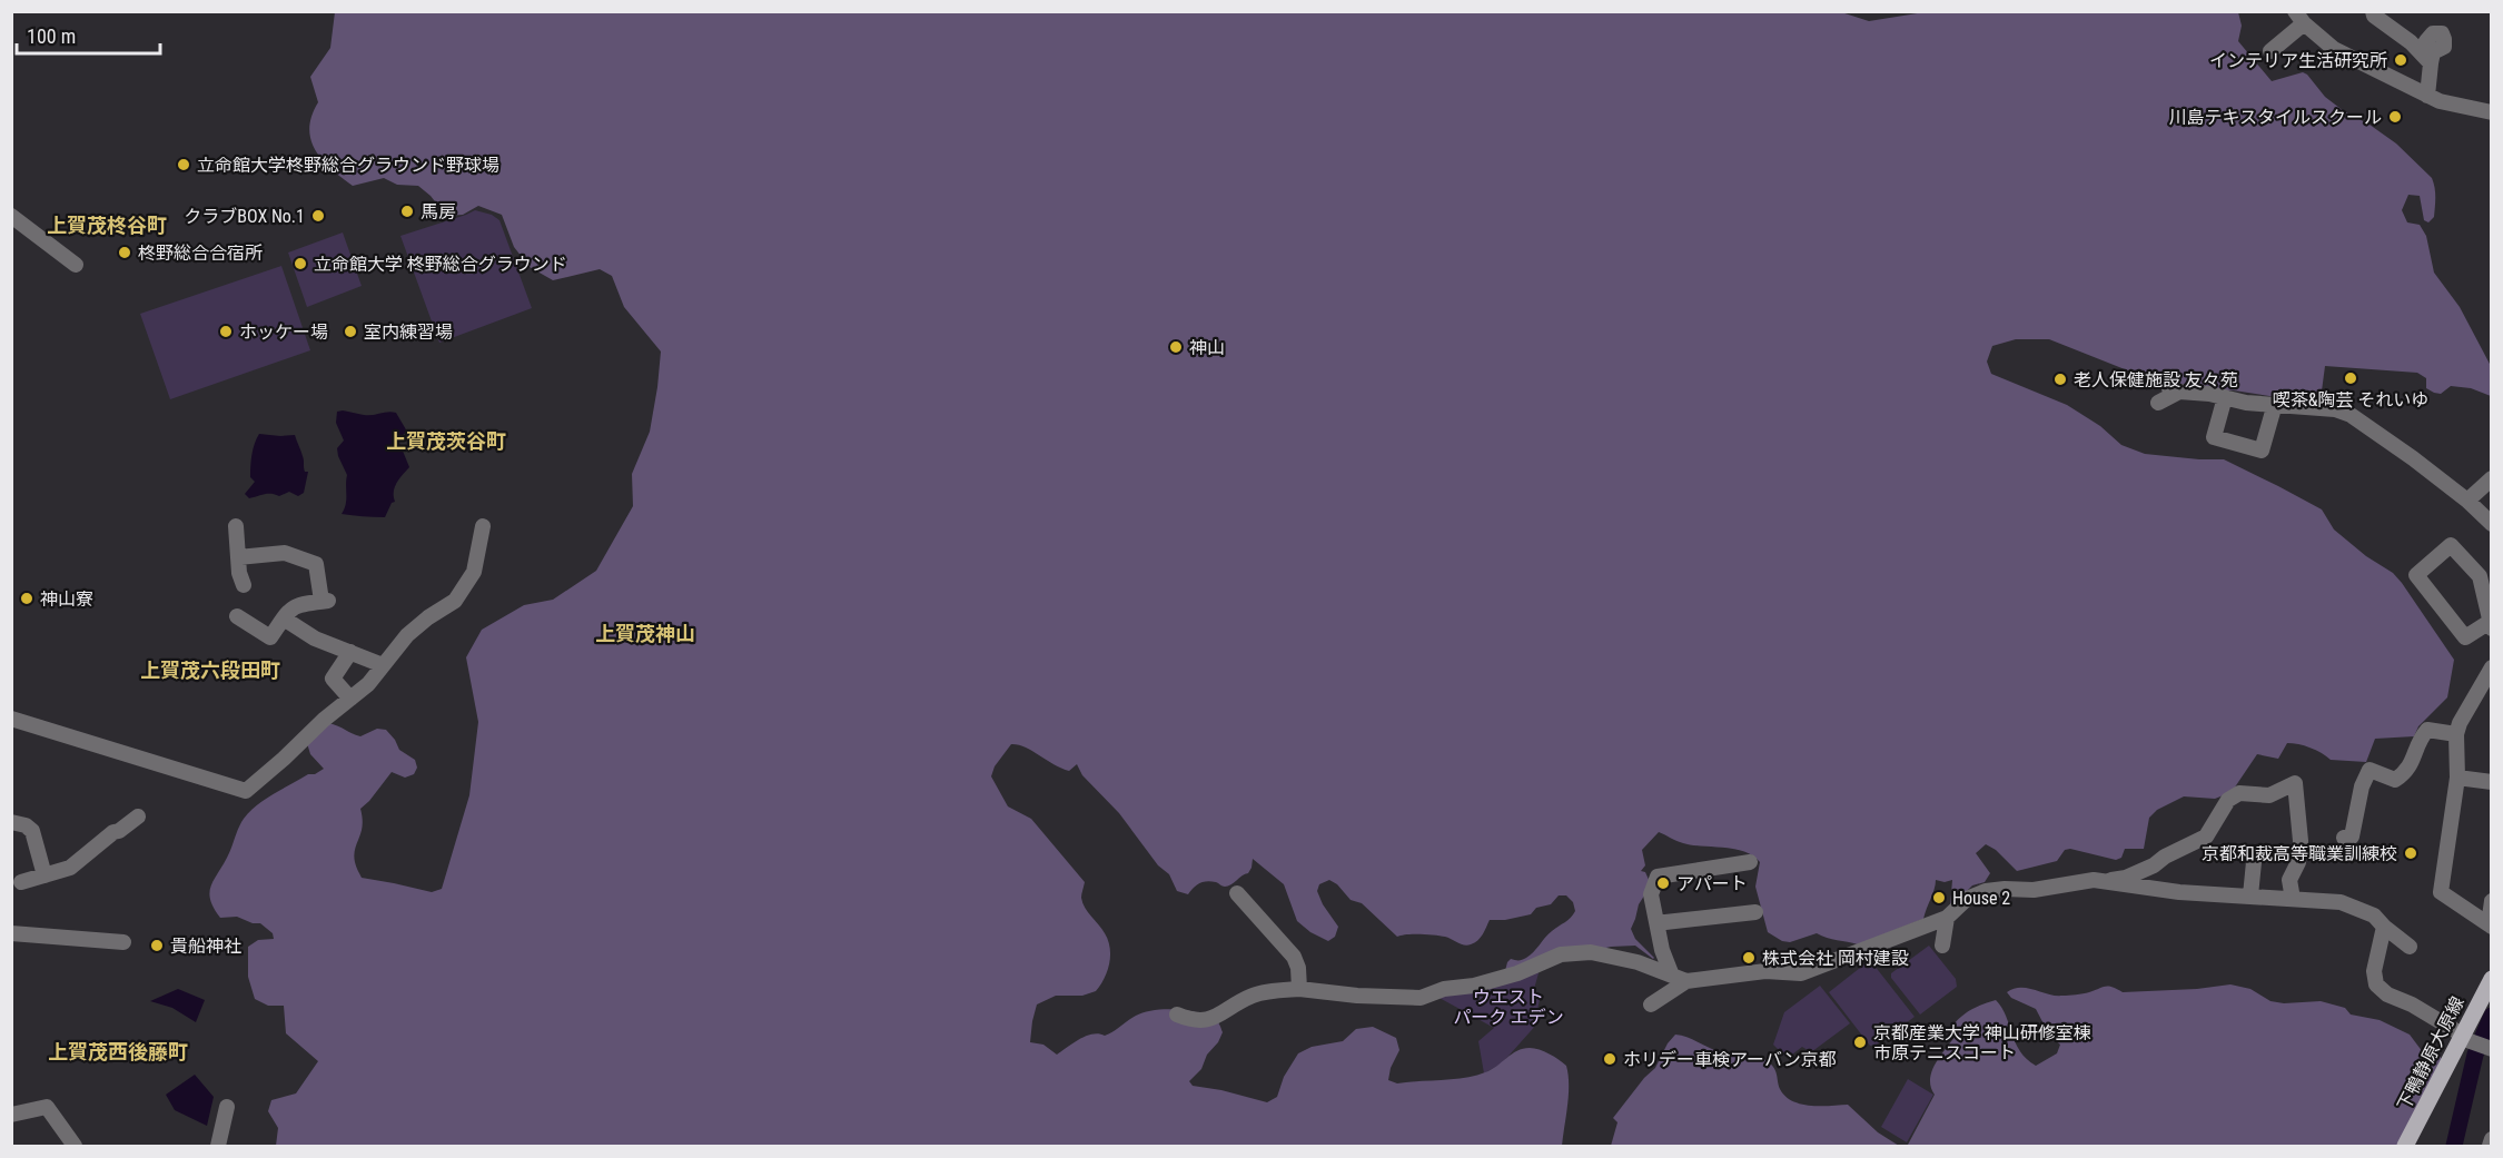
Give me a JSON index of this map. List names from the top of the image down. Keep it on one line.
{"streets":{"main road":["下鴨静原大原線"]},"districts":["上賀茂柊谷町","上賀茂茨谷町","上賀茂神山","上賀茂六段田町","上賀茂西後藤町"],"parks":["ウエスト パーク エデン"],"places":["インテリア生活研究所","川島テキスタイルスクール","立命館大学柊野総合グラウンド野球場","馬房","クラブBOX No.1","柊野総合合宿所","立命館大学 柊野総合グラウンド","ホッケー場","室内練習場","神山","喫茶&陶芸 それいゆ","老人保健施設 友々苑","神山寮","京都和裁高等職業訓練校","アパート","House 2","貴船神社","株式会社 岡村建設","京都産業大学 神山研修室棟 市原テニスコート","ホリデー車検アーバン京都"],"scale_bar":"100 m"}
